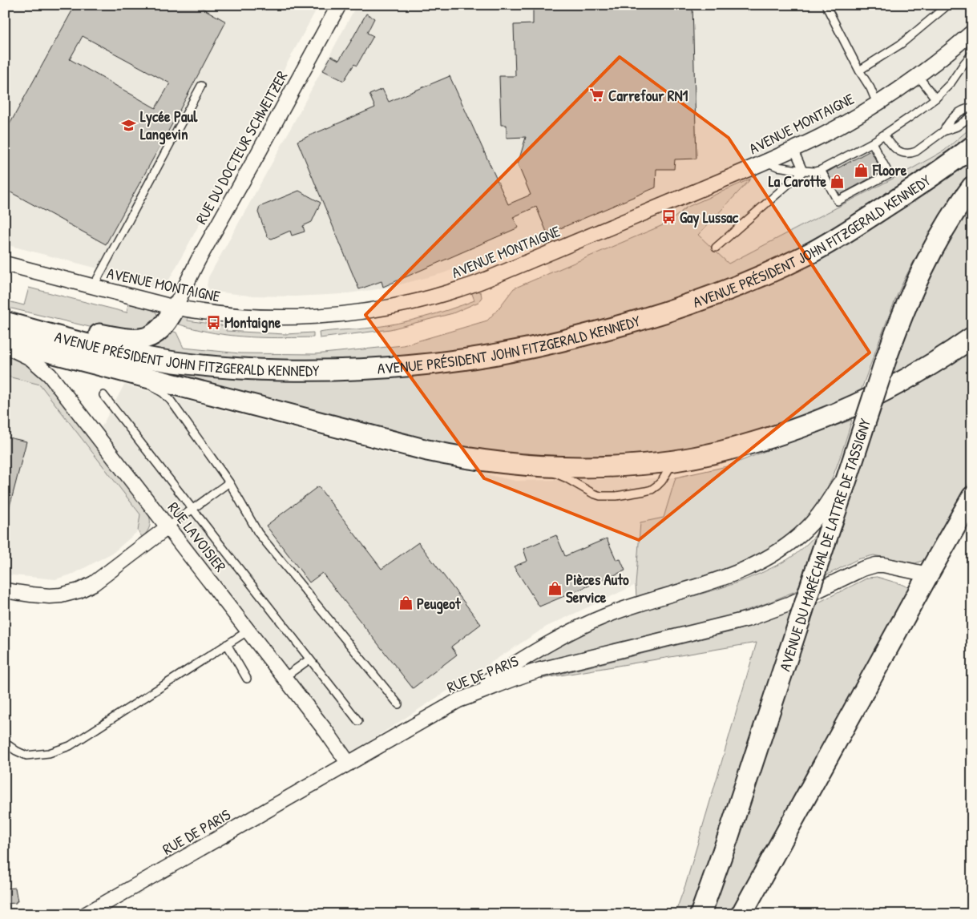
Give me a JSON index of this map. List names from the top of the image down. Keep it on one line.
{"streets":{"main road":["AVENUE PRÉSIDENT JOHN FITZGERALD KENNEDY","AVENUE DU MARÉCHAL DE LATTRE DE TASSIGNY"],"street":["AVENUE MONTAIGNE","RUE DU DOCTEUR SCHWEITZER","RUE LAVOISIER","RUE DE PARIS"]},"crossings":[["AVENUE MONTAIGNE","RUE DU DOCTEUR SCHWEITZER"],["RUE LAVOISIER","RUE DE PARIS"]],"places":{"supermarket":["Carrefour RN1"],"school or university":["Lycée Paul Langevin"],"shop":["Floore","La Carotte","Pièces Auto Service","Peugeot"],"bus stop":["Gay Lussac","Montaigne"]}}
